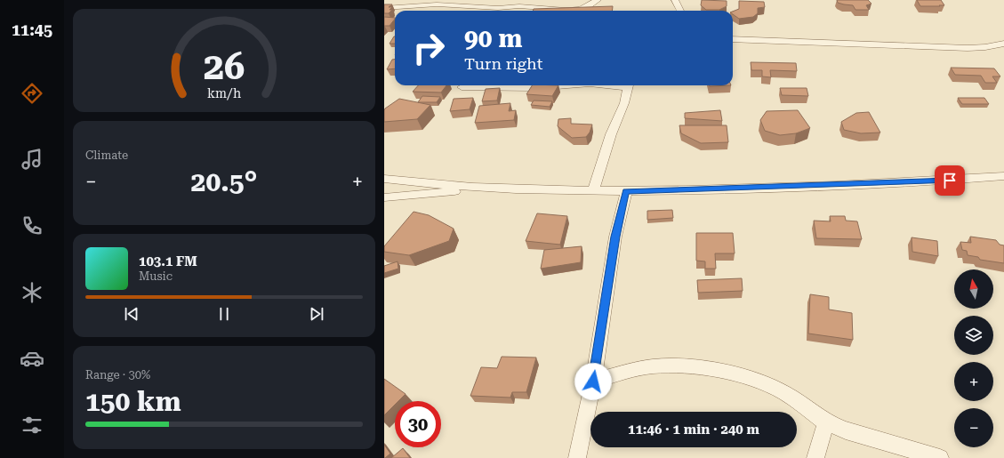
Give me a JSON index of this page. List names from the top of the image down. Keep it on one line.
{"north":"top","page":{"tabs":"11:45","turn":["90 m","Turn right"],"tile":["Climate",["Range · 30%","150 km"]],"heat":["−","20.5°","+"],"song":["103.1 FM","Music"],"map_buttons":["+","−"],"limit":"30","trip":"11:46 · 1 min · 240 m","gauge":["26","km/h"]}}
